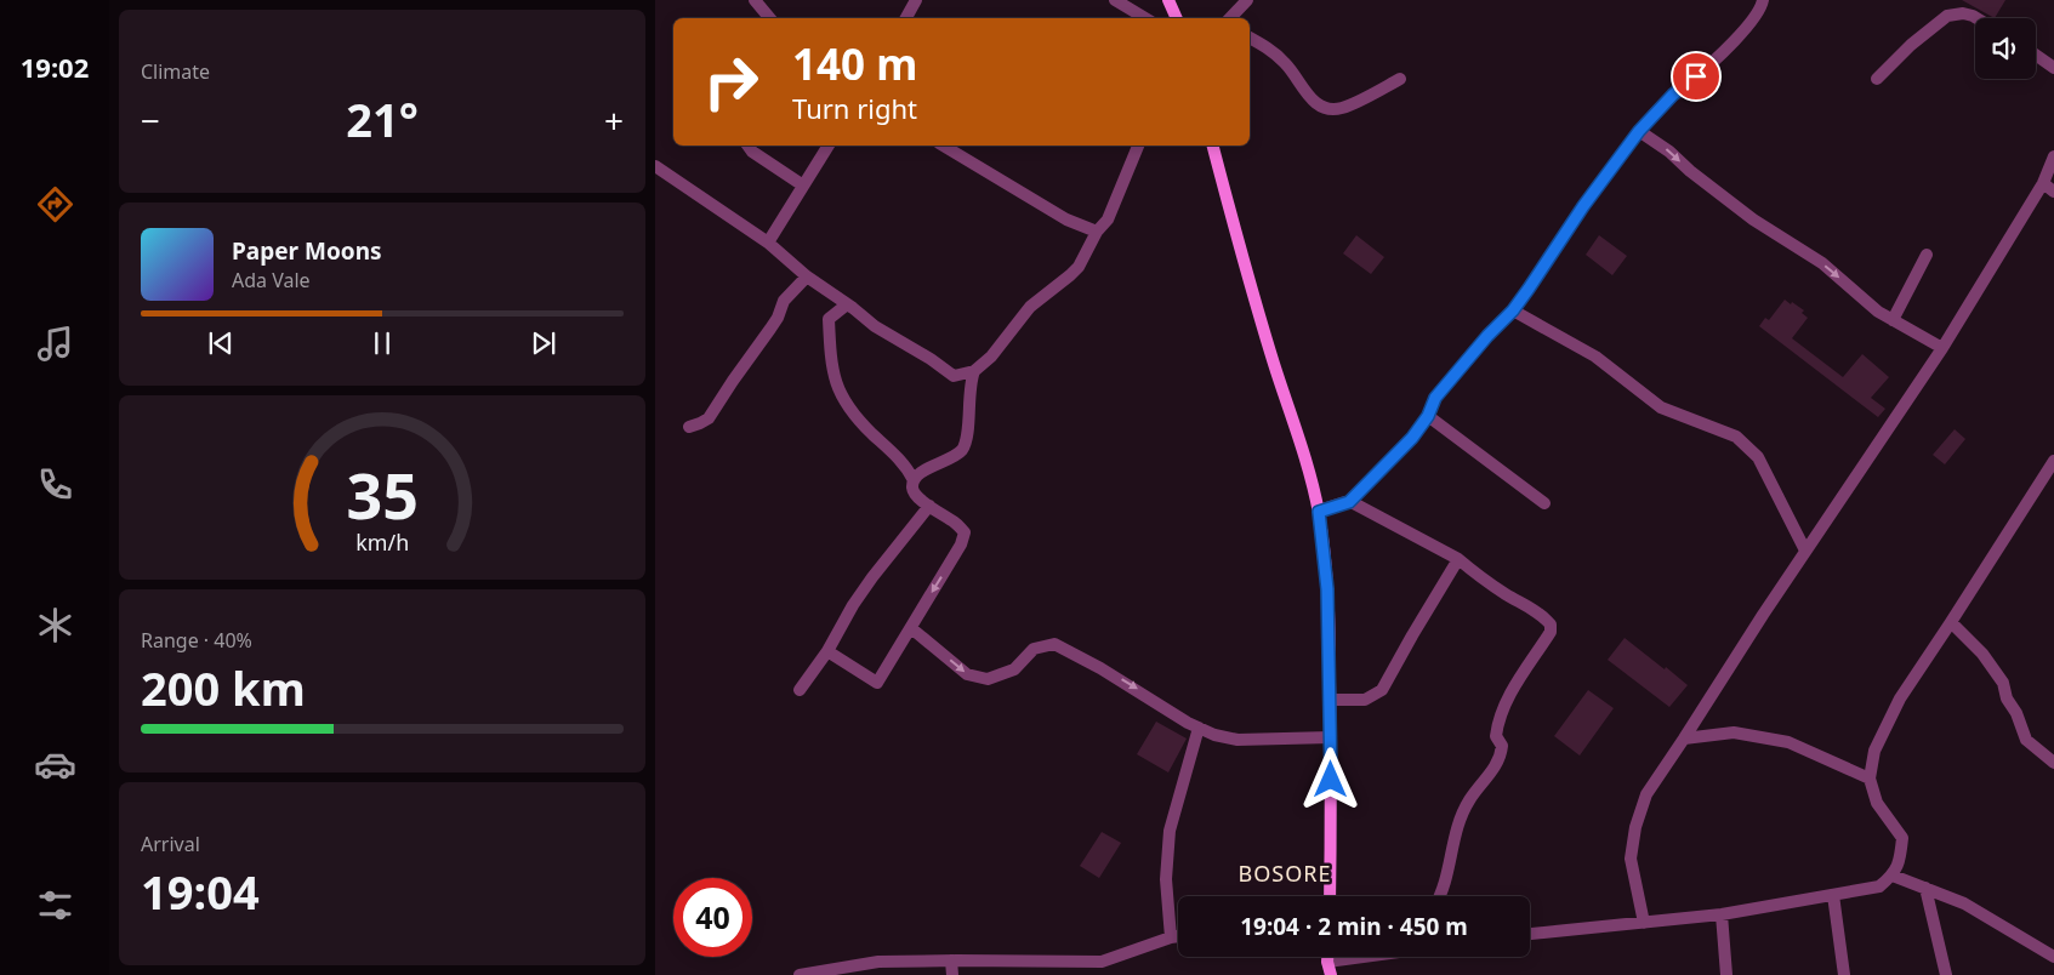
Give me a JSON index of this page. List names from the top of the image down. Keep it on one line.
{"districts":["BOSORE"],"page":{"tabs":"19:02","tile":["Climate",["Range · 40%","200 km"],["Arrival","19:04"]],"turn":["140 m","Turn right"],"heat":["−","21°","+"],"song":["Paper Moons","Ada Vale"],"limit":"40","trip":"19:04 · 2 min · 450 m","gauge":["35","km/h"]}}
